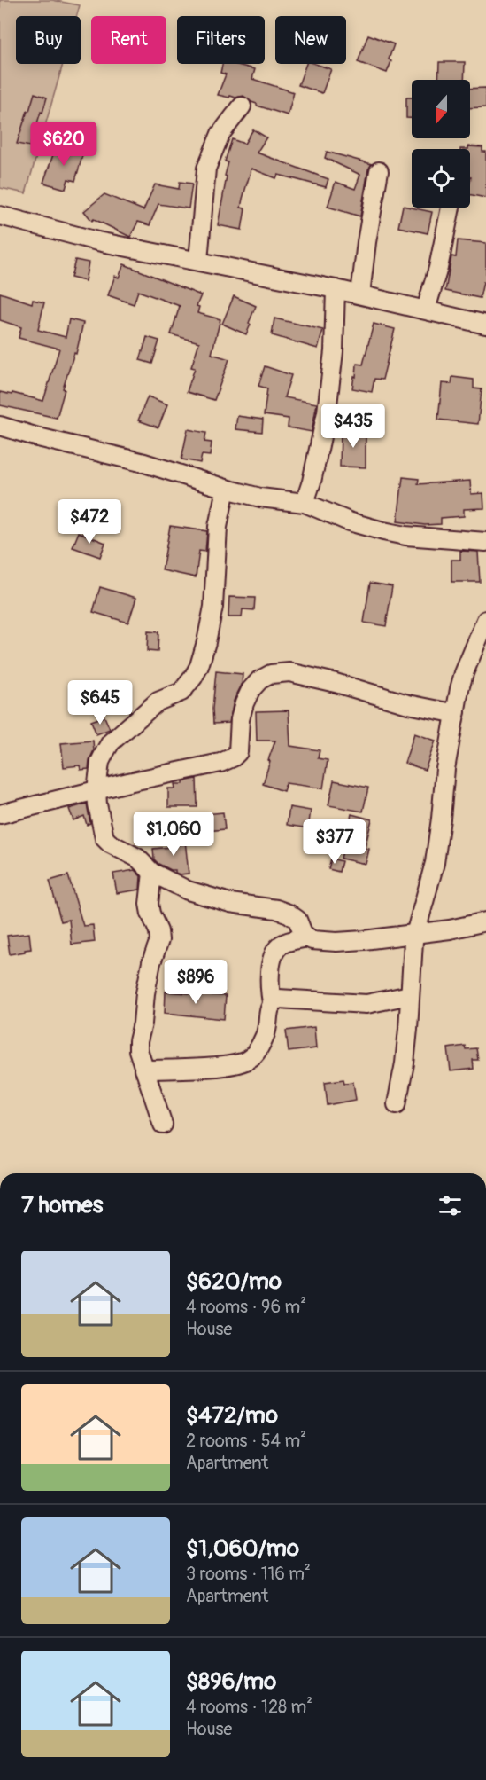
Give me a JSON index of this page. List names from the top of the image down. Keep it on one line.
{"north":"bottom","page":{"chip":["Buy","Rent","Filters","New"],"price":["$620","$435","$472","$645","$1,060","$377","$896"],"heading":"7 homes","list":[{"name":"$620/mo","note":"4 rooms · 96 m² · House"},{"name":"$472/mo","note":"2 rooms · 54 m² · Apartment"},{"name":"$1,060/mo","note":"3 rooms · 116 m² · Apartment"},{"name":"$896/mo","note":"4 rooms · 128 m² · House"}]}}
